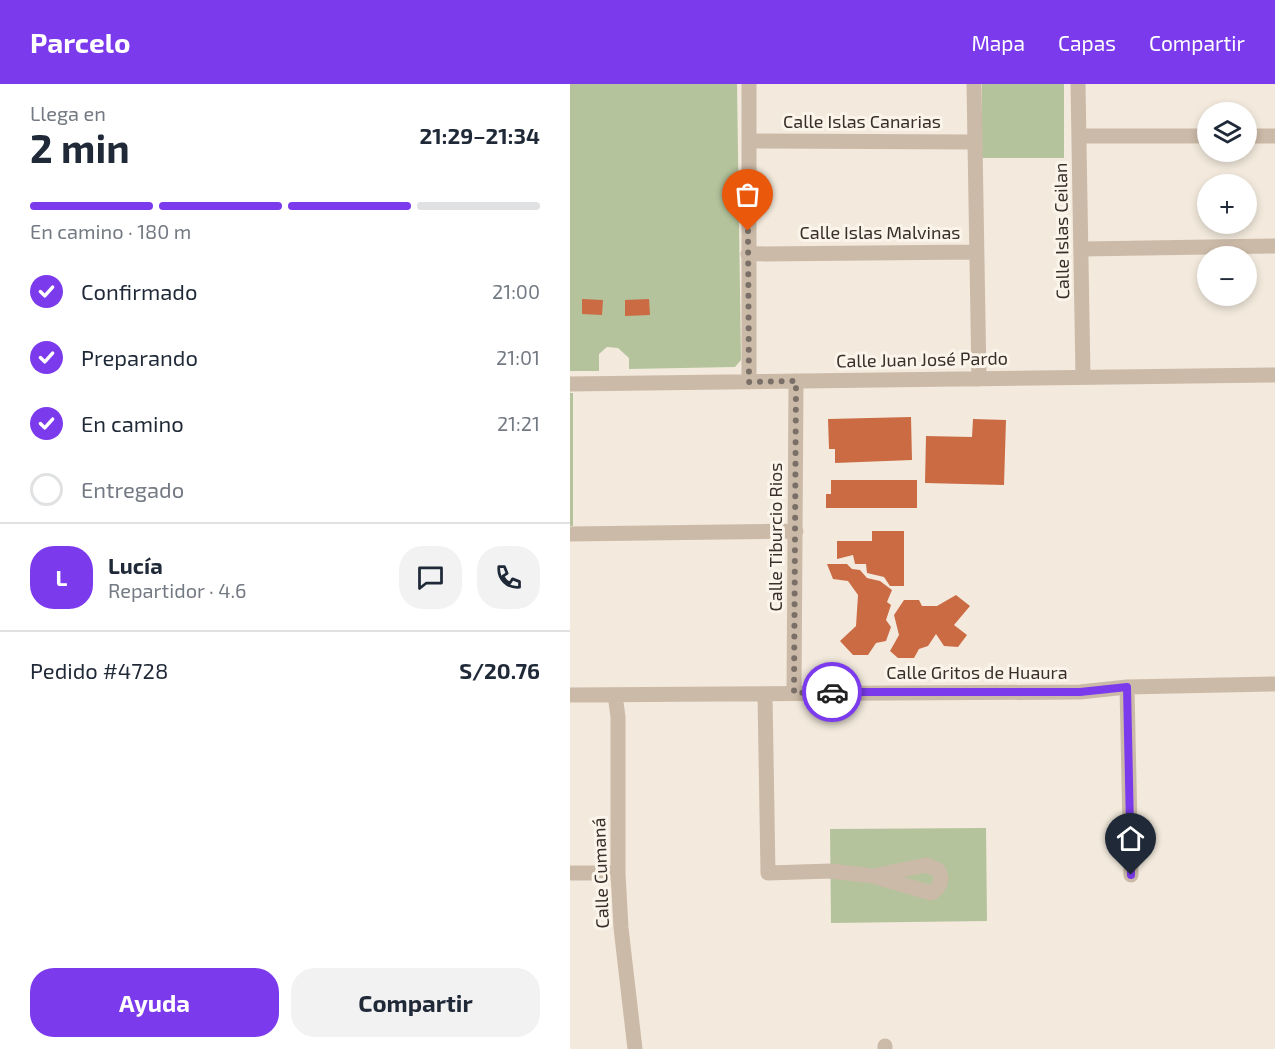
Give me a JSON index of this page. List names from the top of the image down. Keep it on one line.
{"streets":{"street":["Calle Islas Canarias","Calle Islas Ceilan","Calle Islas Malvinas","Calle Juan José Pardo","Calle Tiburcio Rios","Calle Gritos de Huaura","Calle Cumaná"]},"crossings":[["Calle Islas Ceilan","Calle Juan José Pardo"],["Calle Juan José Pardo","Calle Tiburcio Rios"],["Calle Tiburcio Rios","Calle Gritos de Huaura"],["Calle Gritos de Huaura","Calle Cumaná"]],"page":{"header":"Parcelo","nav":["Mapa","Capas","Compartir"],"heading":["2 min","Llega en","21:29–21:34"],"panel":["Lucía","Repartidor · 4.6","Pedido #4728","S/20.76"],"map_buttons":["+","−"],"bar":"En camino · 180 m","list":[["Confirmado","21:00"],["Preparando","21:01"],["En camino","21:21"],"Entregado"],"round":"L","buttons":["Ayuda","Compartir"]}}
